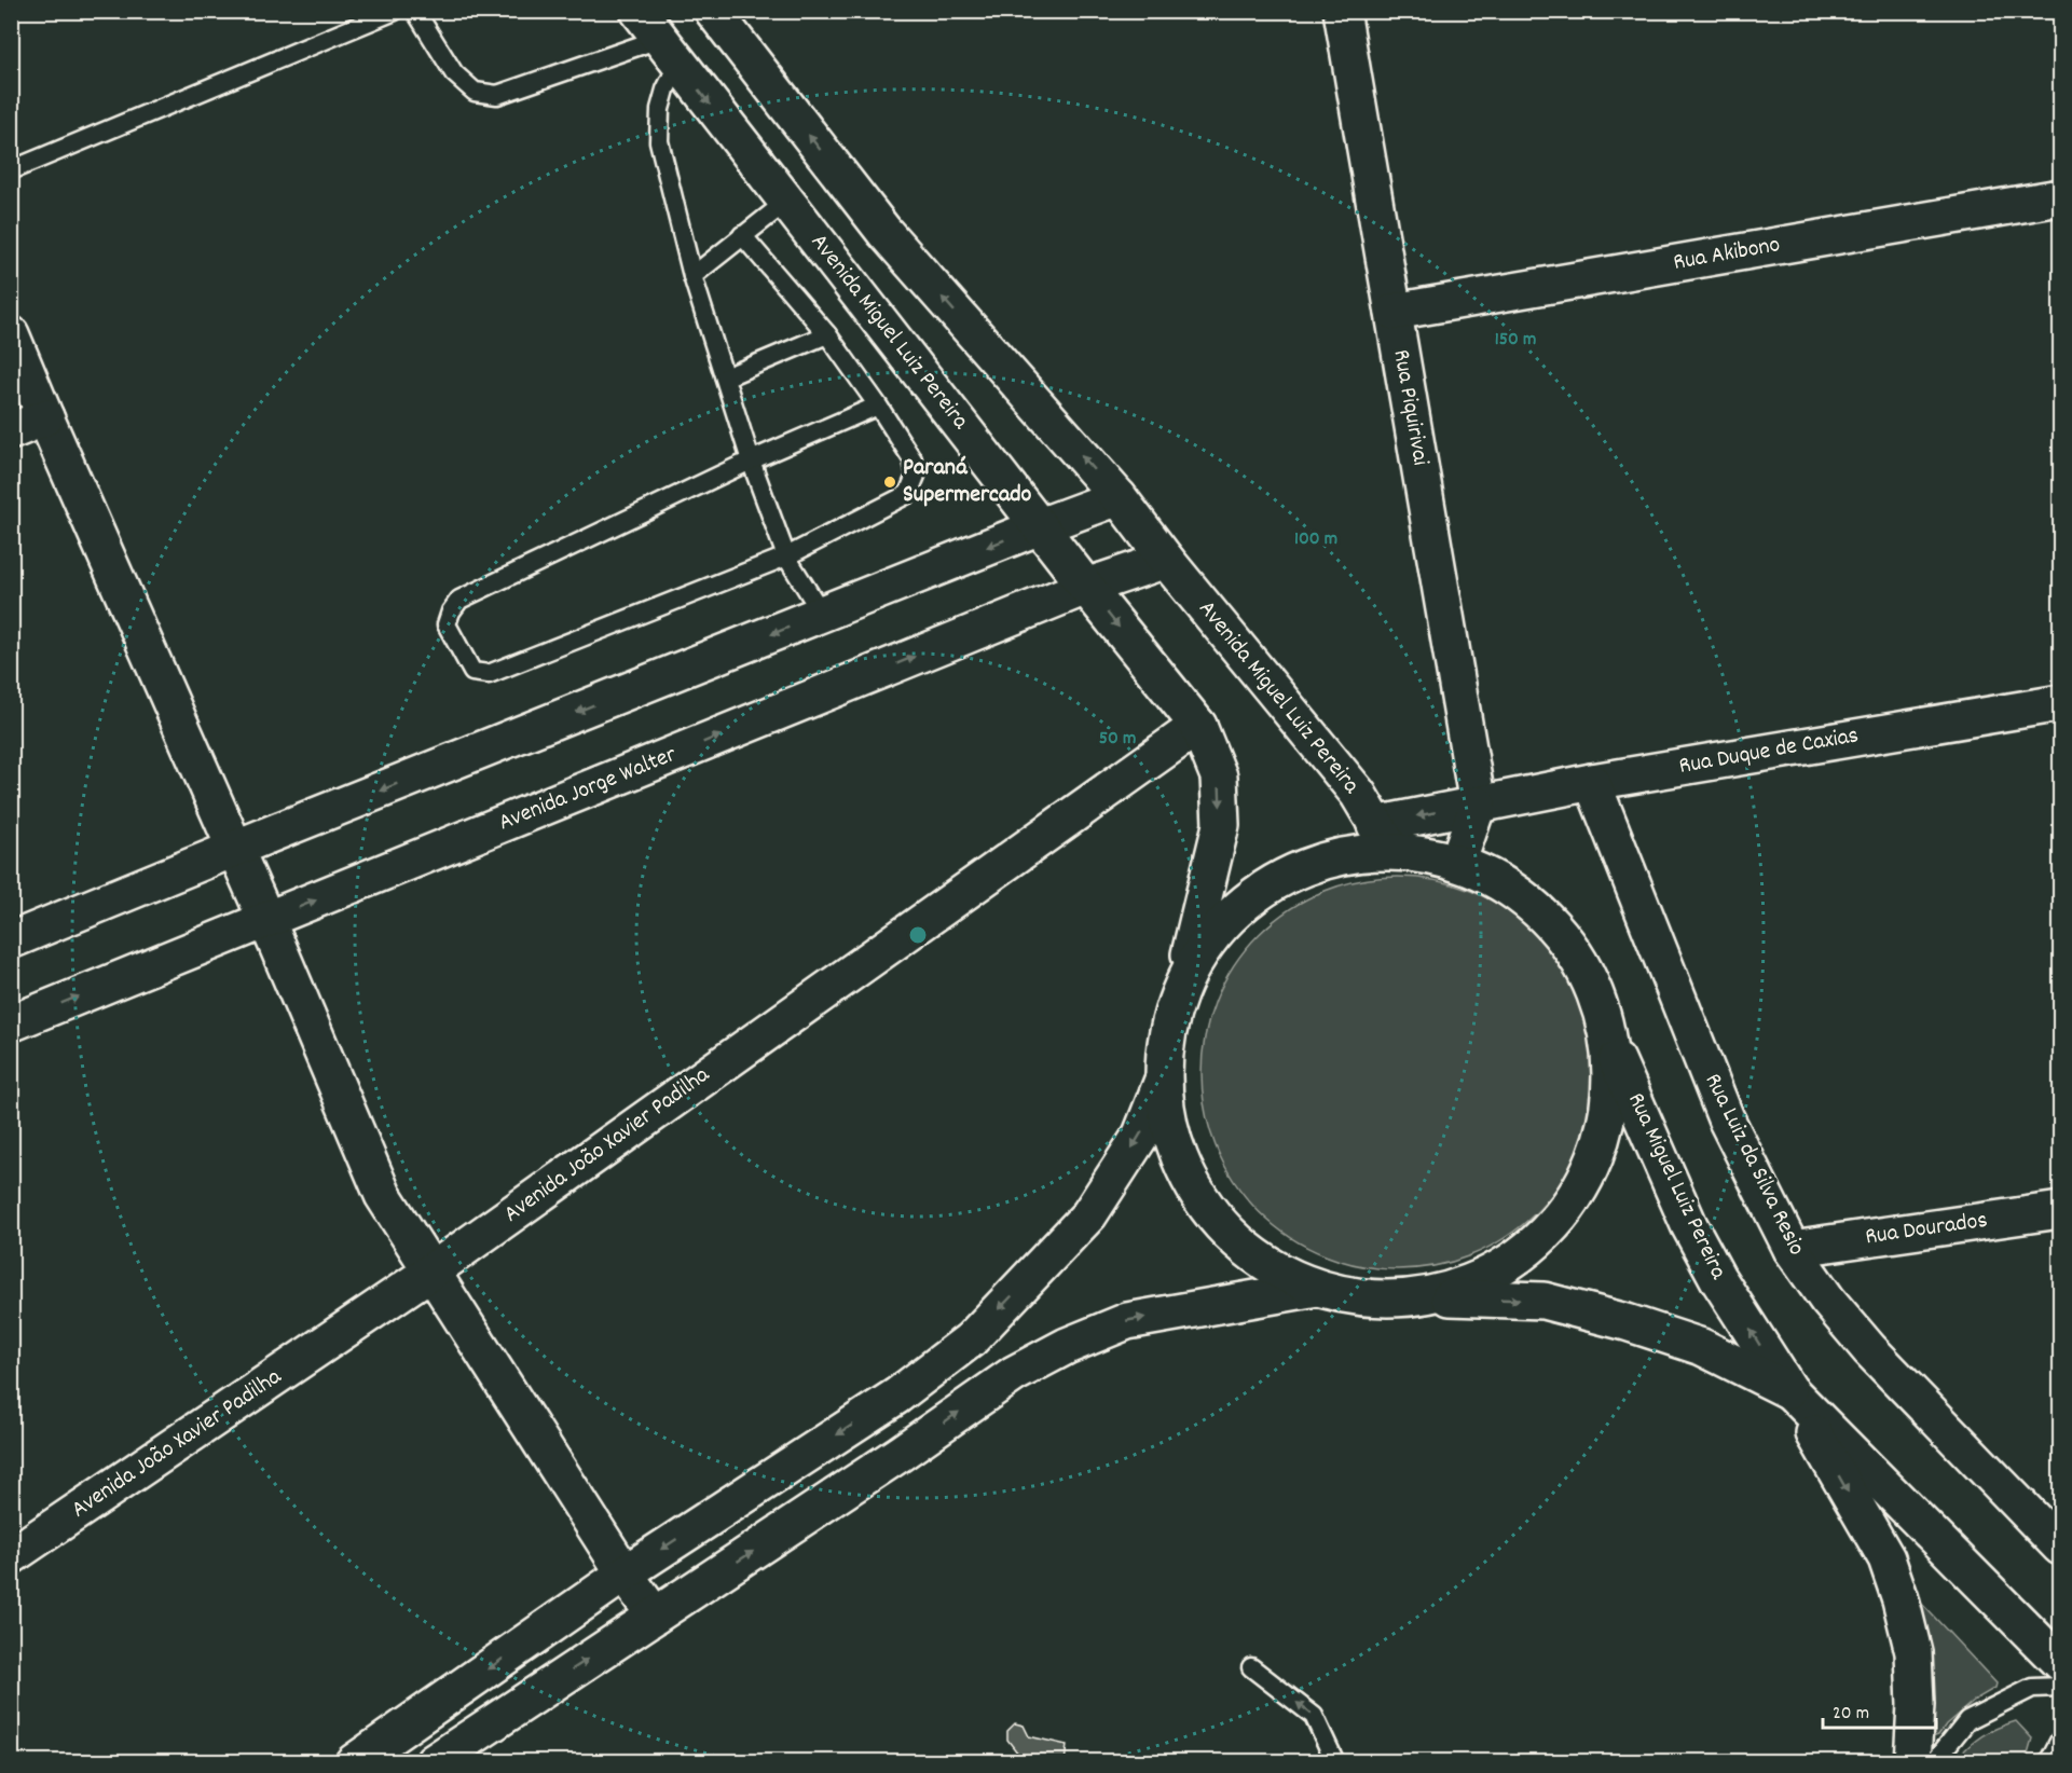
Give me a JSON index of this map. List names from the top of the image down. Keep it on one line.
{"streets":{"main road":["Rua Akibono","Avenida Miguel Luiz Pereira","Rua Piquirivai","Rua Duque de Caxias","Avenida Jorge Walter","Avenida João Xavier Padilha","Rua Luiz da Silva Resio","Rua Miguel Luiz Pereira","Rua Dourados"]},"crossings":[["Rua Akibono","Rua Piquirivai"],["Avenida Miguel Luiz Pereira","Rua Duque de Caxias"],["Avenida Miguel Luiz Pereira","Avenida Jorge Walter"],["Avenida Miguel Luiz Pereira","Avenida João Xavier Padilha"],["Rua Piquirivai","Rua Duque de Caxias"],["Rua Duque de Caxias","Rua Luiz da Silva Resio"],["Rua Luiz da Silva Resio","Rua Dourados"]],"places":["Paraná Supermercado"],"scale_bar":"20 m","rings":["150 m","100 m","50 m"]}
